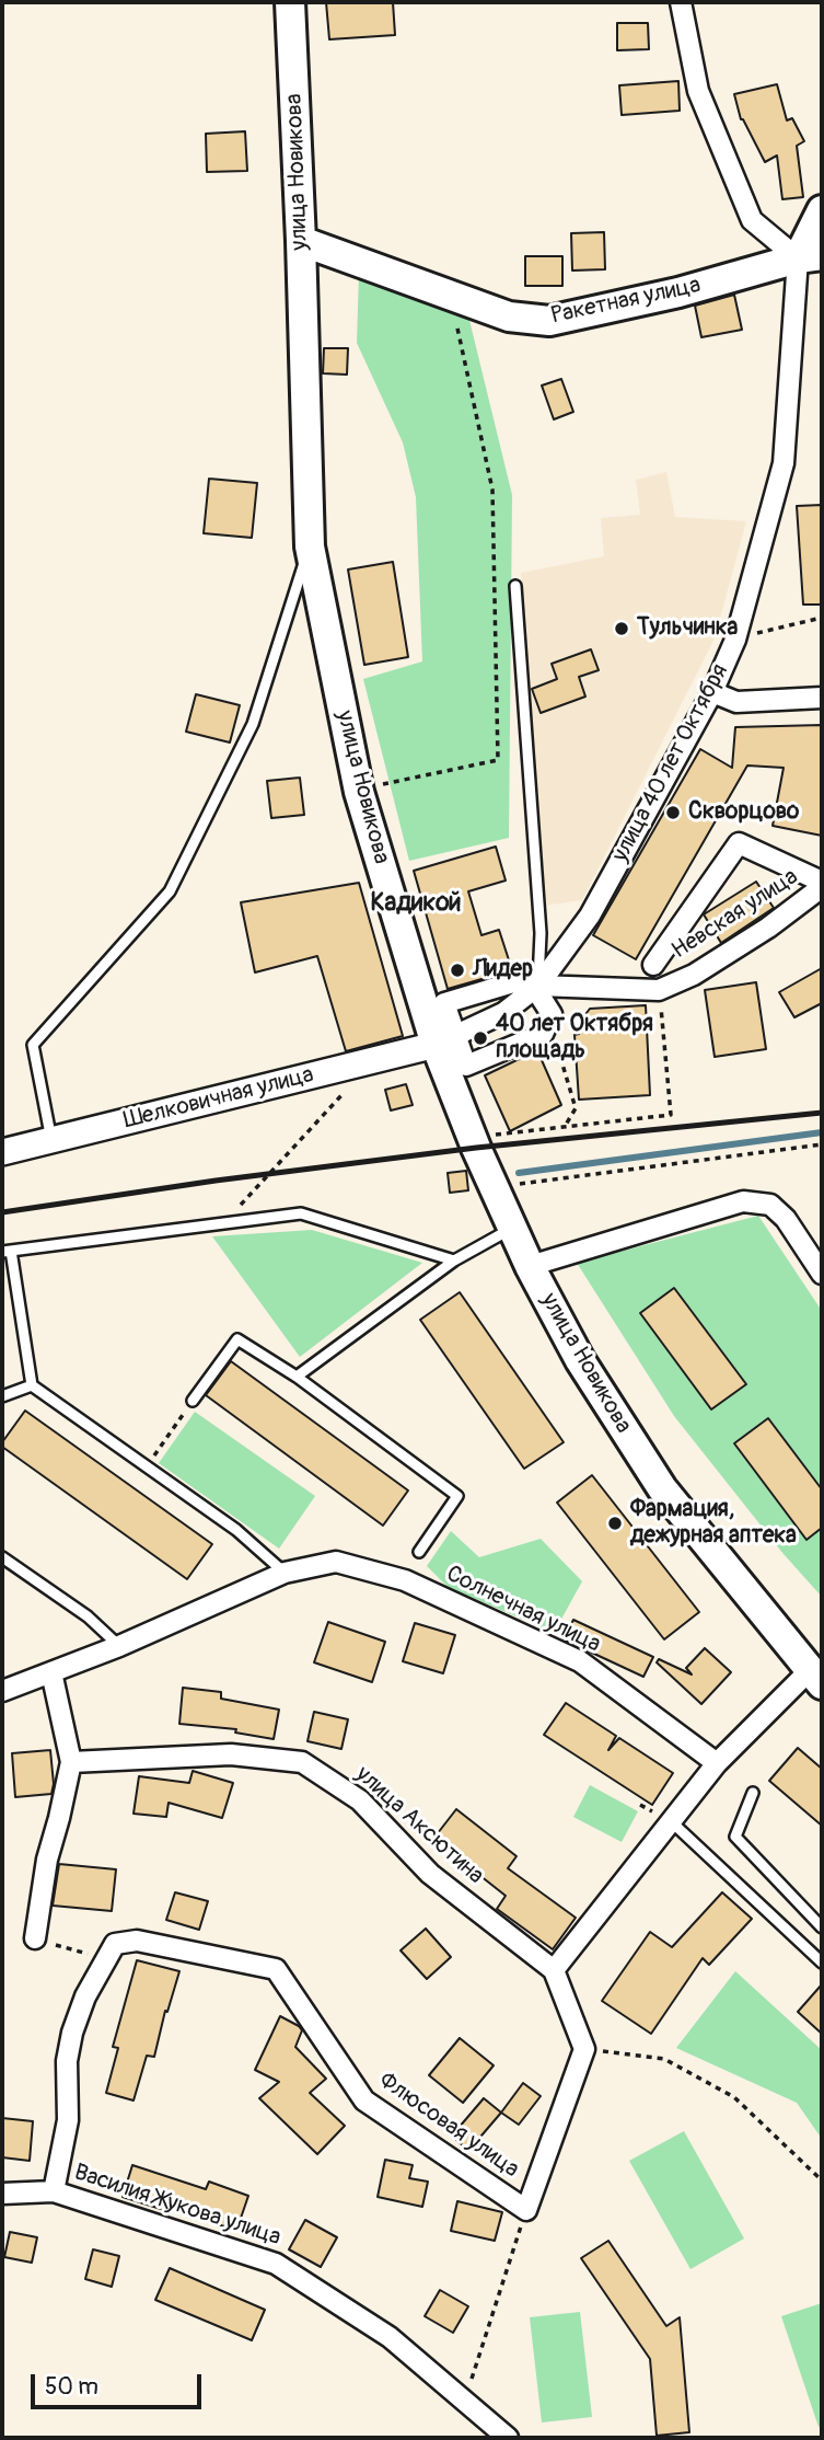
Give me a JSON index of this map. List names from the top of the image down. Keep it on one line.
{"streets":{"main road":["улица Новикова","Ракетная улица","улица 40 лет Октября"],"street":["Невская улица","Шелковичная улица","Солнечная улица","улица Аксютина","Флюсовая улица","Василия Жукова улица"]},"crossings":[["улица Новикова","Ракетная улица"],["улица Новикова","Шелковичная улица"],["Ракетная улица","улица 40 лет Октября"],["улица 40 лет Октября","Невская улица"],["Флюсовая улица","Василия Жукова улица"]],"districts":["Кадикой"],"places":["Тульчинка","Скворцово","Лидер","40 лет Октября площадь","Фармация, дежурная аптека"],"scale_bar":"50 m"}
